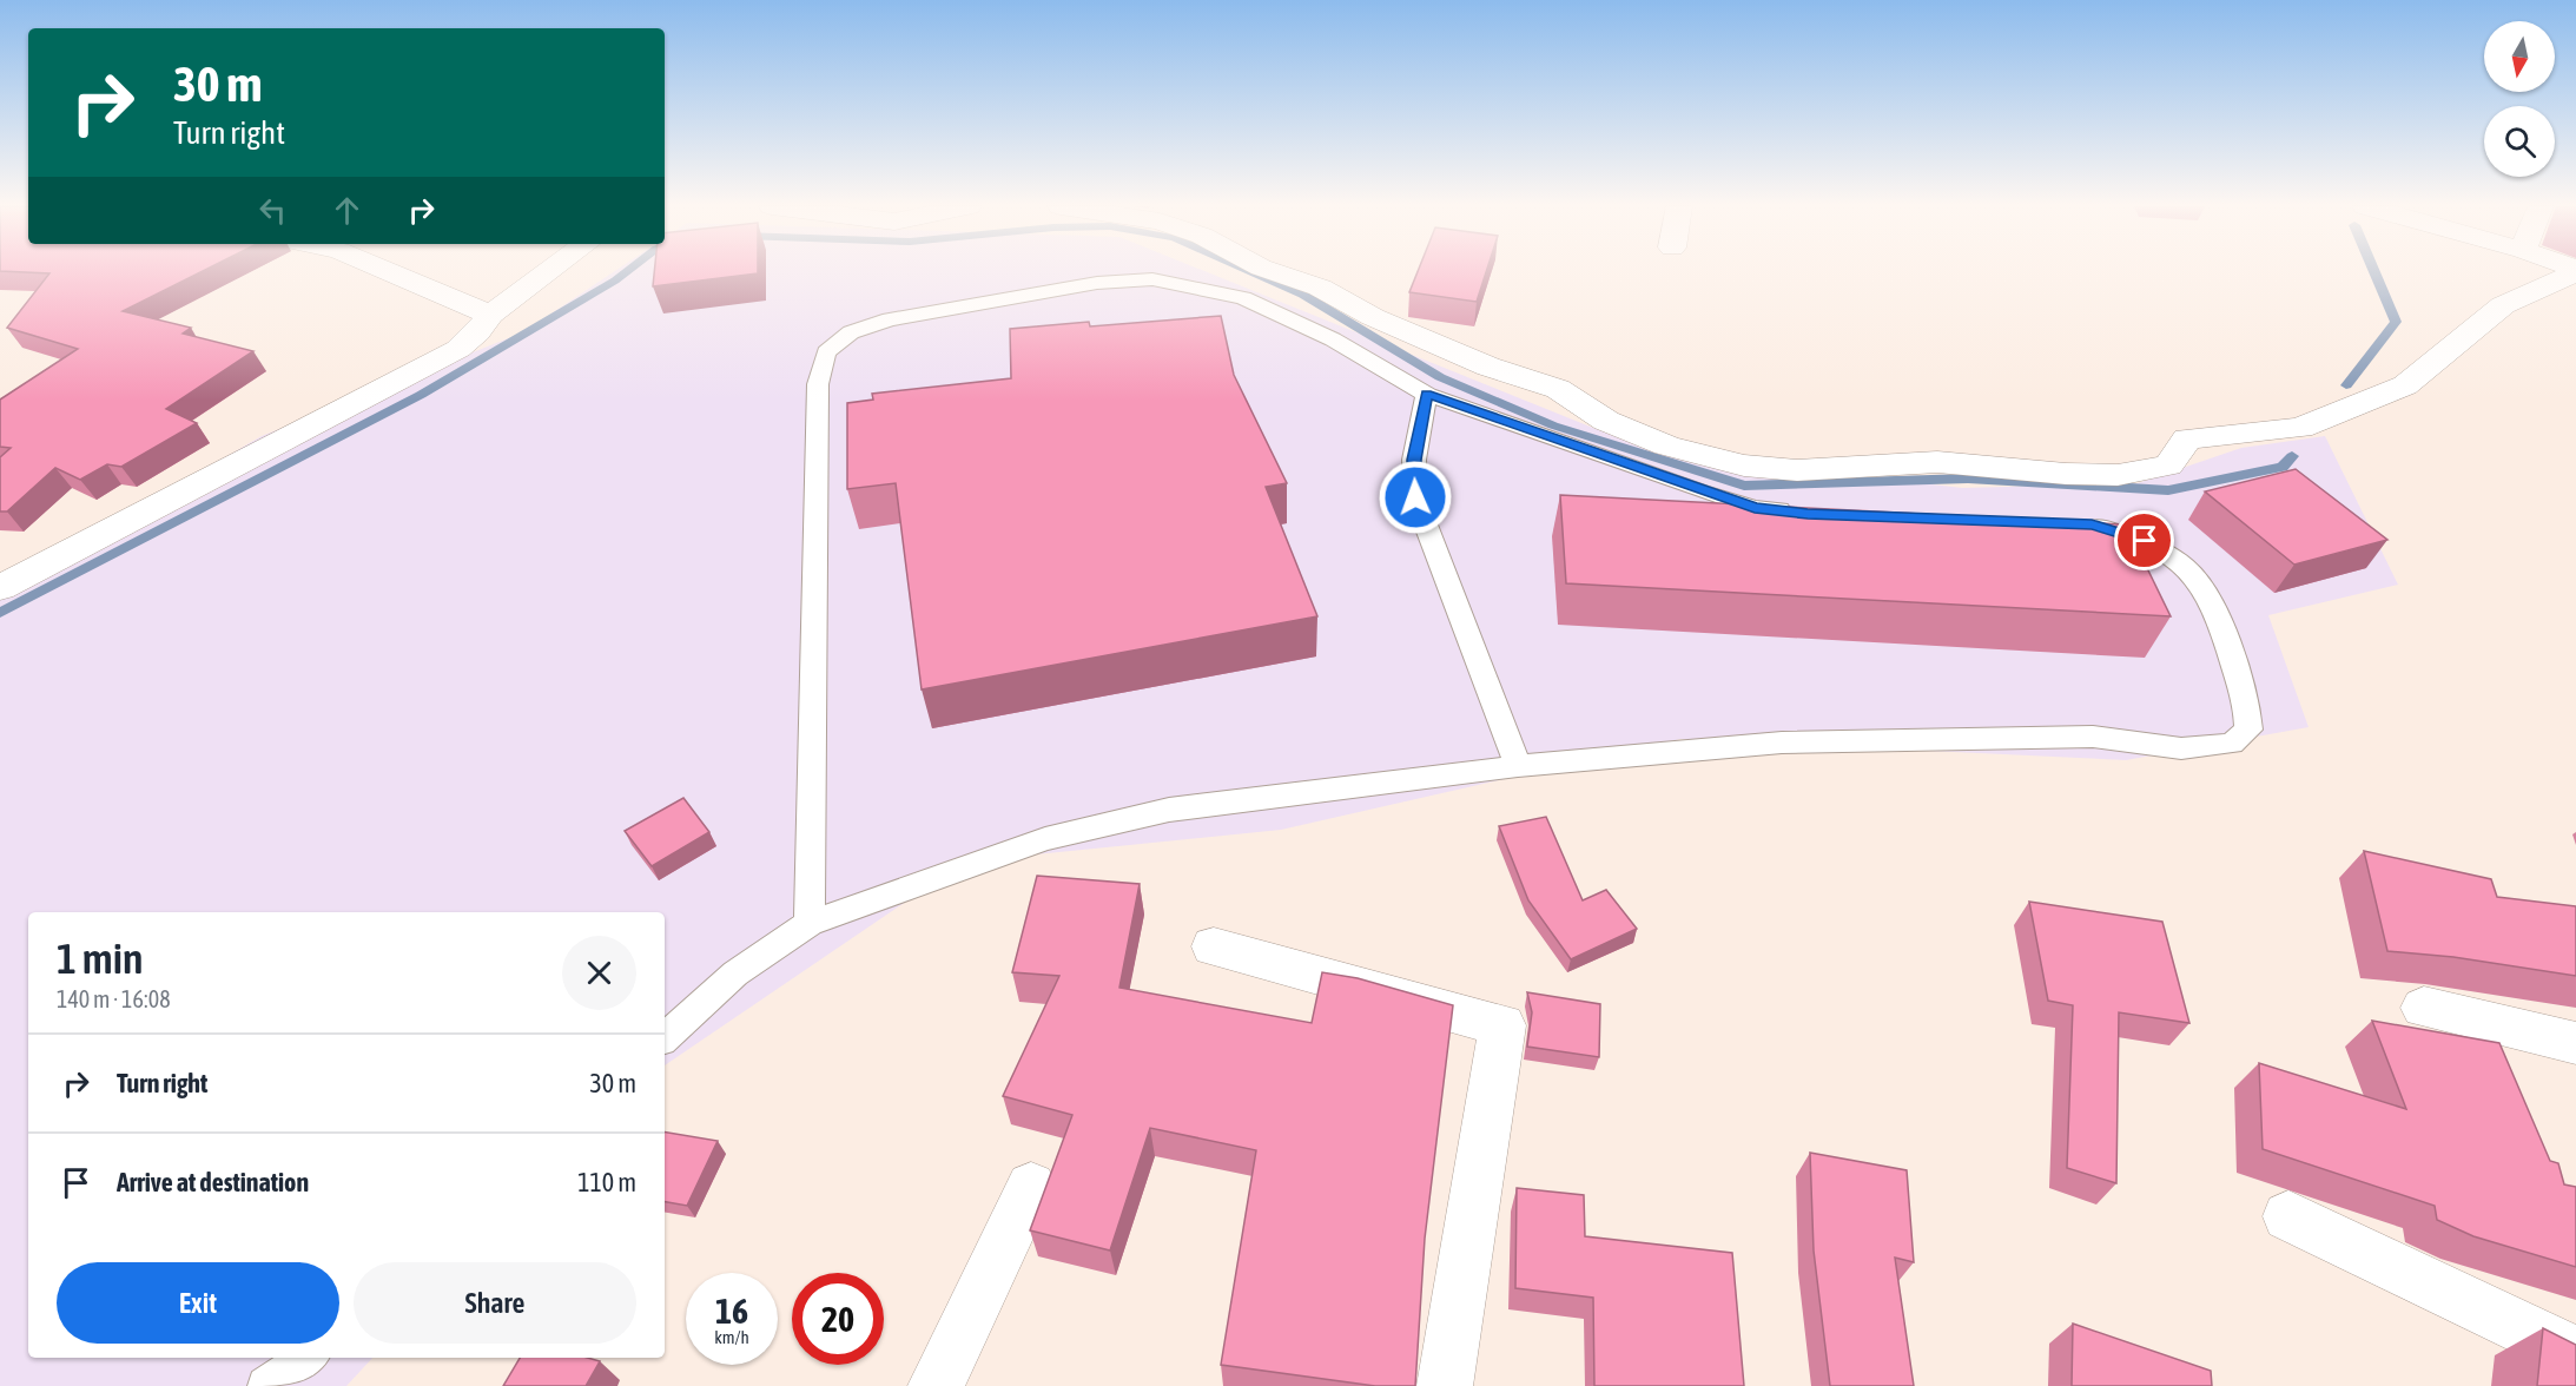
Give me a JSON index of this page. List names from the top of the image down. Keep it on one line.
{"north":"bottom","page":{"turn":["30 m","Turn right"],"heading":["1 min","140 m · 16:08"],"list":[{"name":"Turn right","value":"30 m"},{"name":"Arrive at destination","value":"110 m"}],"buttons":["Exit","Share"],"speed":"16 km/h","limit":"20"}}
